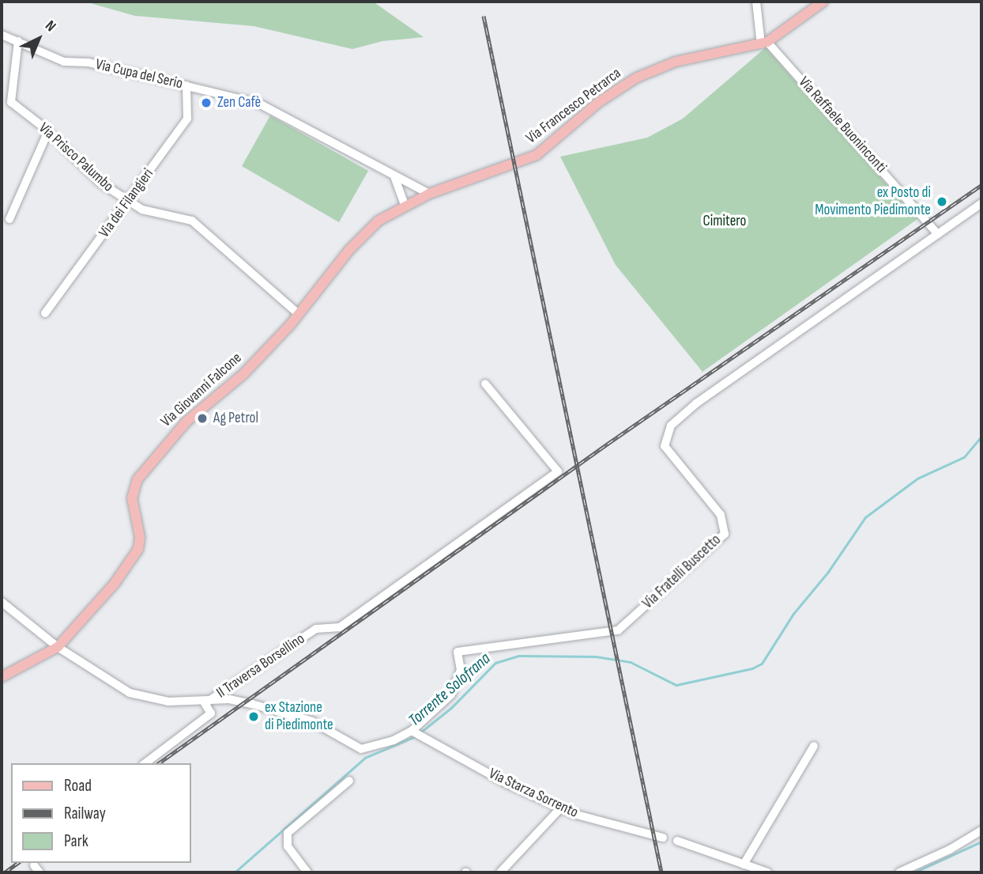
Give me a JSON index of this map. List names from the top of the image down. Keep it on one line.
{"streets":{"main road":["Via Francesco Petrarca","Via Giovanni Falcone"],"street":["Via Cupa del Serio","Via Raffaele Buoninconti","Via Prisco Palumbo","Via dei Filangieri","Via Fratelli Buscetto","II Traversa Borsellino","Via Starza Sorrento"]},"crossings":[["Via Cupa del Serio","Via Francesco Petrarca"],["Via Cupa del Serio","Via Prisco Palumbo"],["Via Cupa del Serio","Via dei Filangieri"],["Via Cupa del Serio","Via Giovanni Falcone"],["Via Francesco Petrarca","Via Raffaele Buoninconti"],["Via Francesco Petrarca","Via Giovanni Falcone"],["Via Raffaele Buoninconti","Via Fratelli Buscetto"],["Via Prisco Palumbo","Via dei Filangieri"],["Via Prisco Palumbo","Via Giovanni Falcone"],["Via Giovanni Falcone","Via Fratelli Buscetto"],["Via Fratelli Buscetto","II Traversa Borsellino"],["Via Fratelli Buscetto","Via Starza Sorrento"]],"water":["Torrente Solofrana"],"parks":["Cimitero"],"places":["Zen Cafè","ex Posto di Movimento Piedimonte","Ag Petrol","ex Stazione di Piedimonte"],"legend":["Road","Railway","Park"],"north":"top right"}
